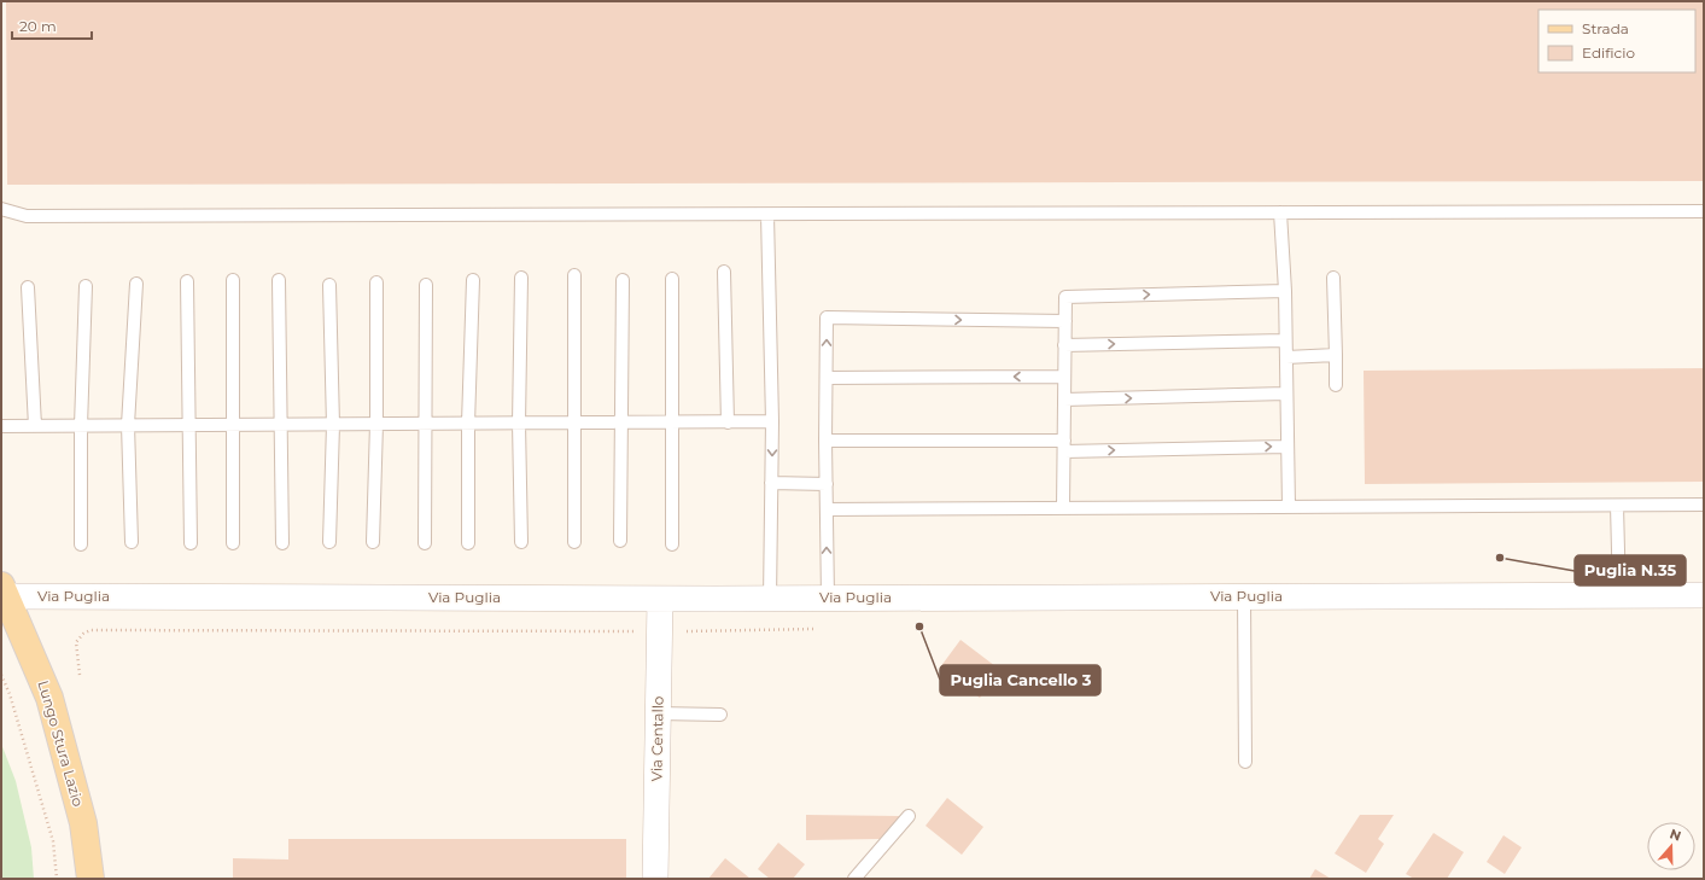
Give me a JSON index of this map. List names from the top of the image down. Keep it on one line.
{"streets":{"main road":["Lungo Stura Lazio"],"street":["Via Puglia","Via Centallo"]},"crossings":[["Via Puglia","Via Centallo"],["Via Puglia","Lungo Stura Lazio"]],"places":["Puglia N.35","Puglia Cancello 3"],"legend":["Strada","Edificio"],"scale_bar":"20 m","north":"top"}
